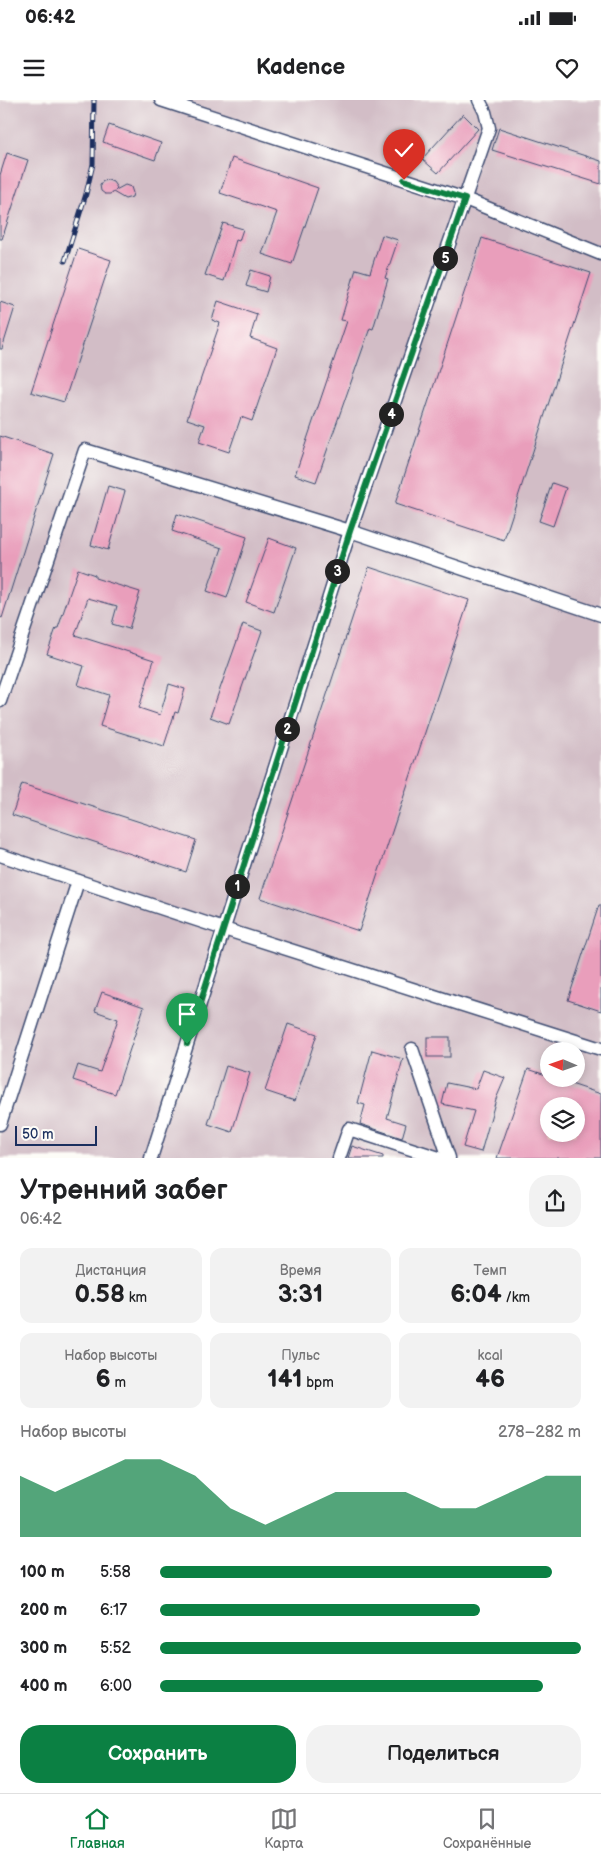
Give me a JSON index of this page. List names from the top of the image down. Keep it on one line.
{"scale_bar":"50 m","north":"left","page":{"status":"06:42","header":"Kadence","pins":["5","4","3","2","1"],"scale":"50 m","heading":["Утренний забег","06:42"],"stats":[["Дистанция","0.58 km"],["Время","3:31"],["Темп","6:04 /km"],["Набор высоты","6 m"],["Пульс","141 bpm"],["kcal","46"]],"chart":["Набор высоты","278–282 m"],"list":[{"name":"100 m","note":"5:58"},{"name":"200 m","note":"6:17"},{"name":"300 m","note":"5:52"},{"name":"400 m","note":"6:00"}],"buttons":["Сохранить","Поделиться"],"tabs":["Главная","Карта","Сохранённые"]}}
